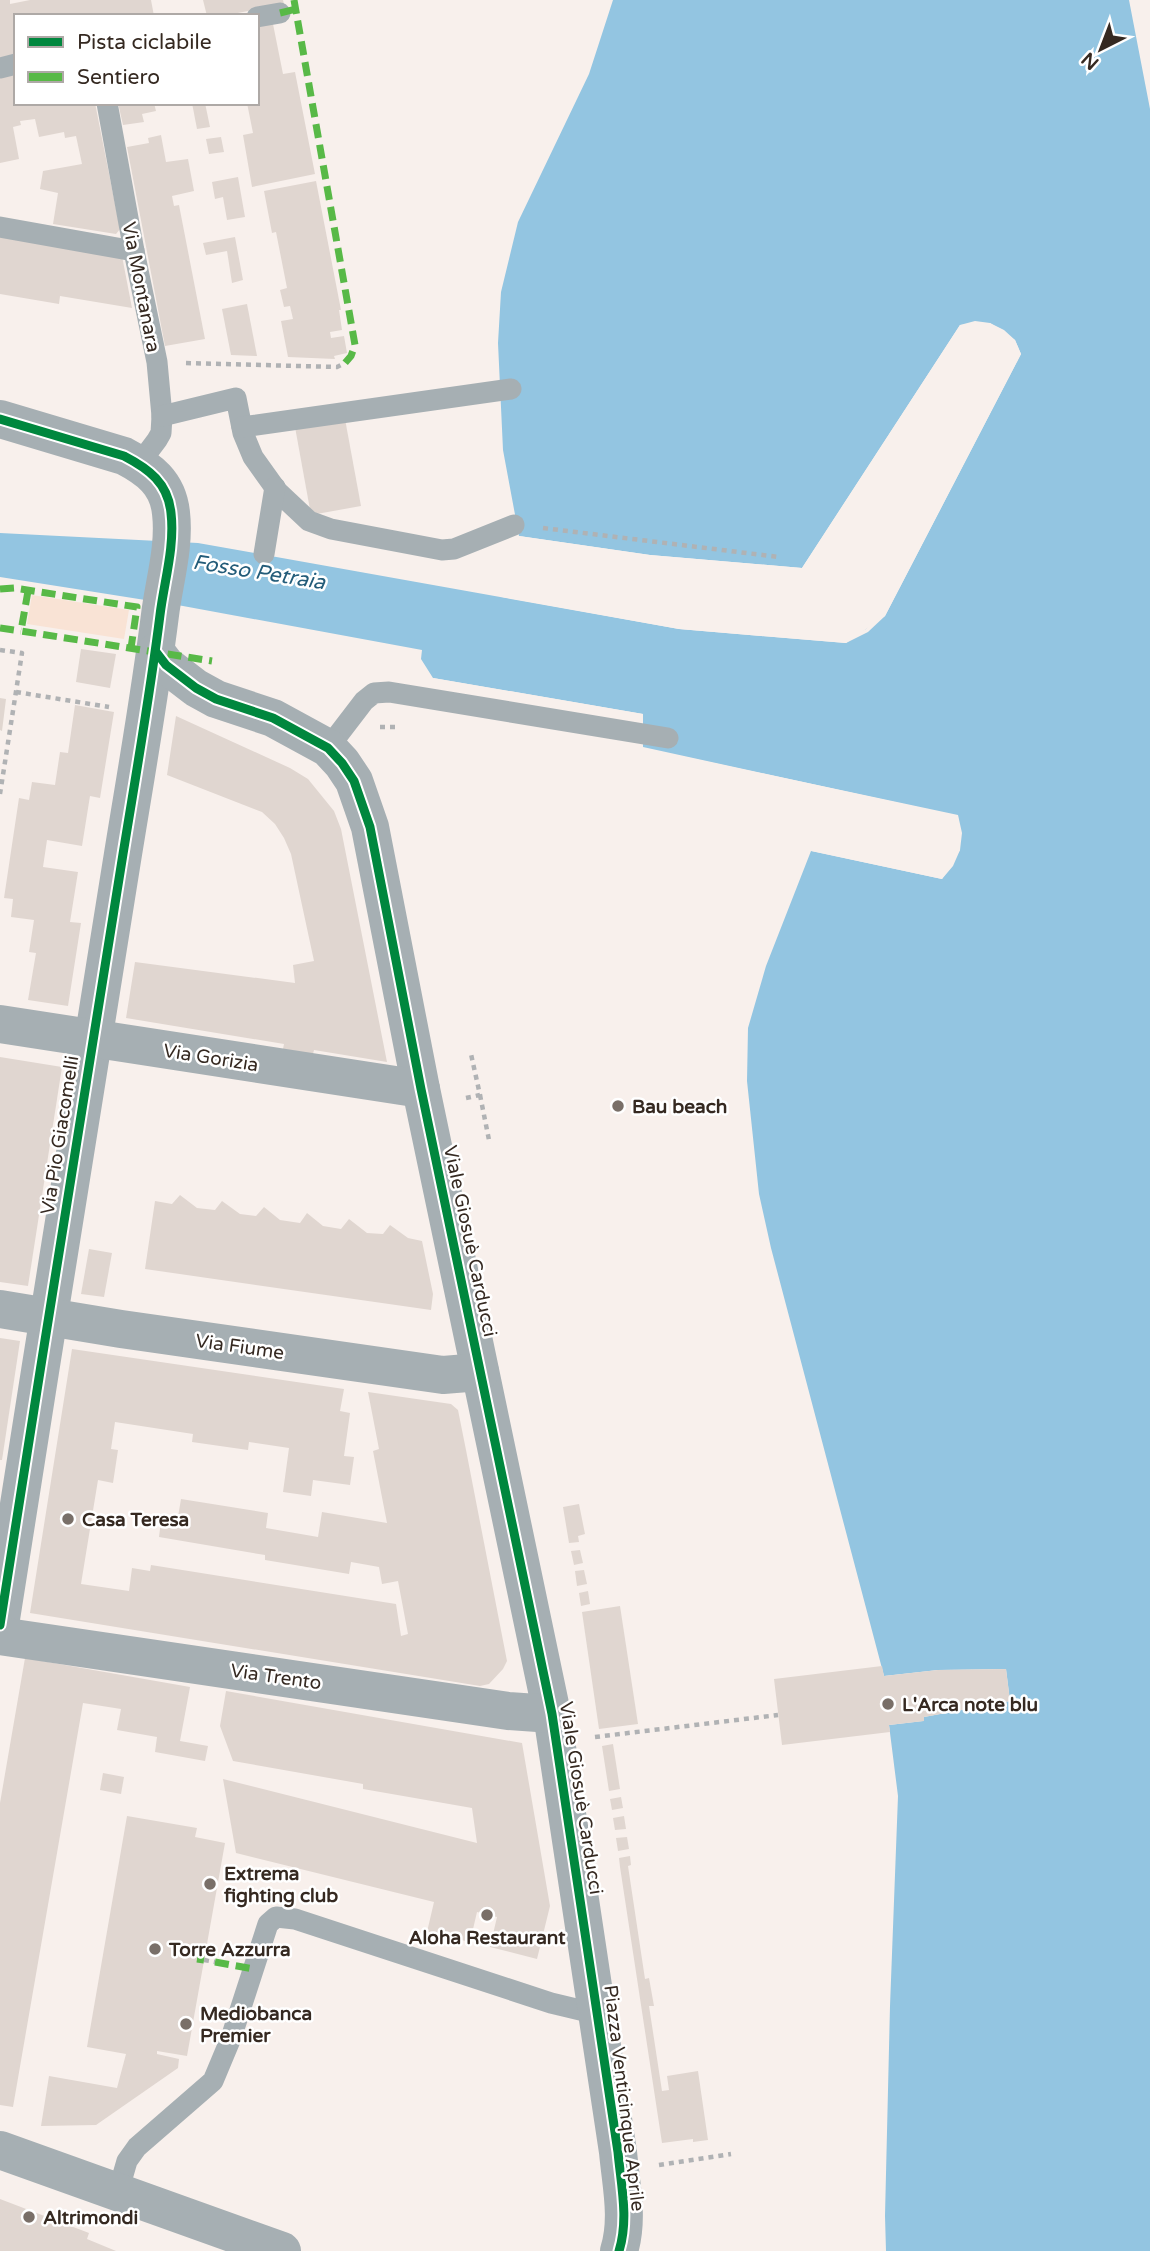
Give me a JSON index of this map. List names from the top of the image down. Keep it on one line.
{"streets":{"street":["Via Gorizia","Via Pio Giacomelli","Viale Giosuè Carducci","Via Fiume","Via Trento","Piazza Venticinque Aprile"],"lane":["Via Montanara"]},"crossings":[["Via Montanara","Via Pio Giacomelli"],["Via Gorizia","Via Pio Giacomelli"],["Via Gorizia","Viale Giosuè Carducci"],["Via Pio Giacomelli","Viale Giosuè Carducci"],["Via Pio Giacomelli","Via Fiume"],["Viale Giosuè Carducci","Via Fiume"],["Viale Giosuè Carducci","Via Trento"],["Viale Giosuè Carducci","Piazza Venticinque Aprile"]],"water":["Fosso Petraia"],"places":["Bau beach","Casa Teresa","L'Arca note blu","Extrema fighting club","Aloha Restaurant","Torre Azzurra","Mediobanca Premier","Altrimondi"],"legend":["Pista ciclabile","Sentiero"],"north":"bottom left"}
